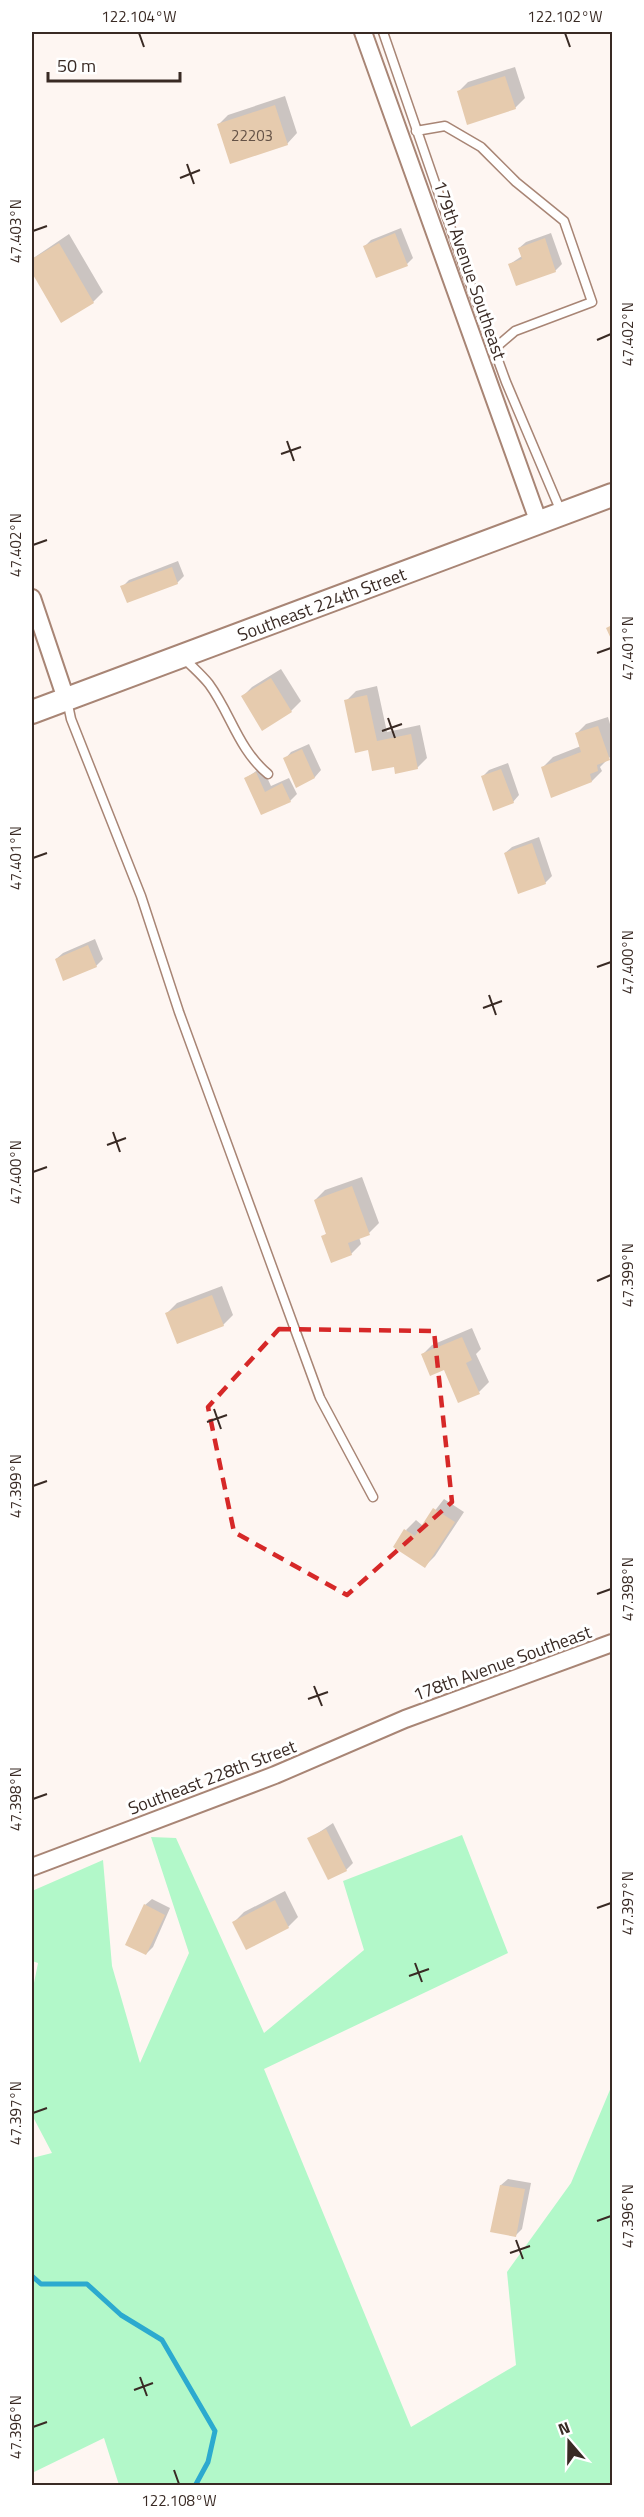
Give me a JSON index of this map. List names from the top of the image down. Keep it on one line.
{"streets":{"street":["179th Avenue Southeast","Southeast 224th Street","178th Avenue Southeast","Southeast 228th Street"]},"crossings":[["179th Avenue Southeast","Southeast 224th Street"],["178th Avenue Southeast","Southeast 228th Street"]],"house_numbers":["22203"],"scale_bar":"50 m","north":"top","coordinates":["122.104°W","122.102°W","47.403°N","47.402°N","47.401°N","47.400°N","47.399°N","47.398°N","47.397°N","47.396°N","122.108°W"]}
